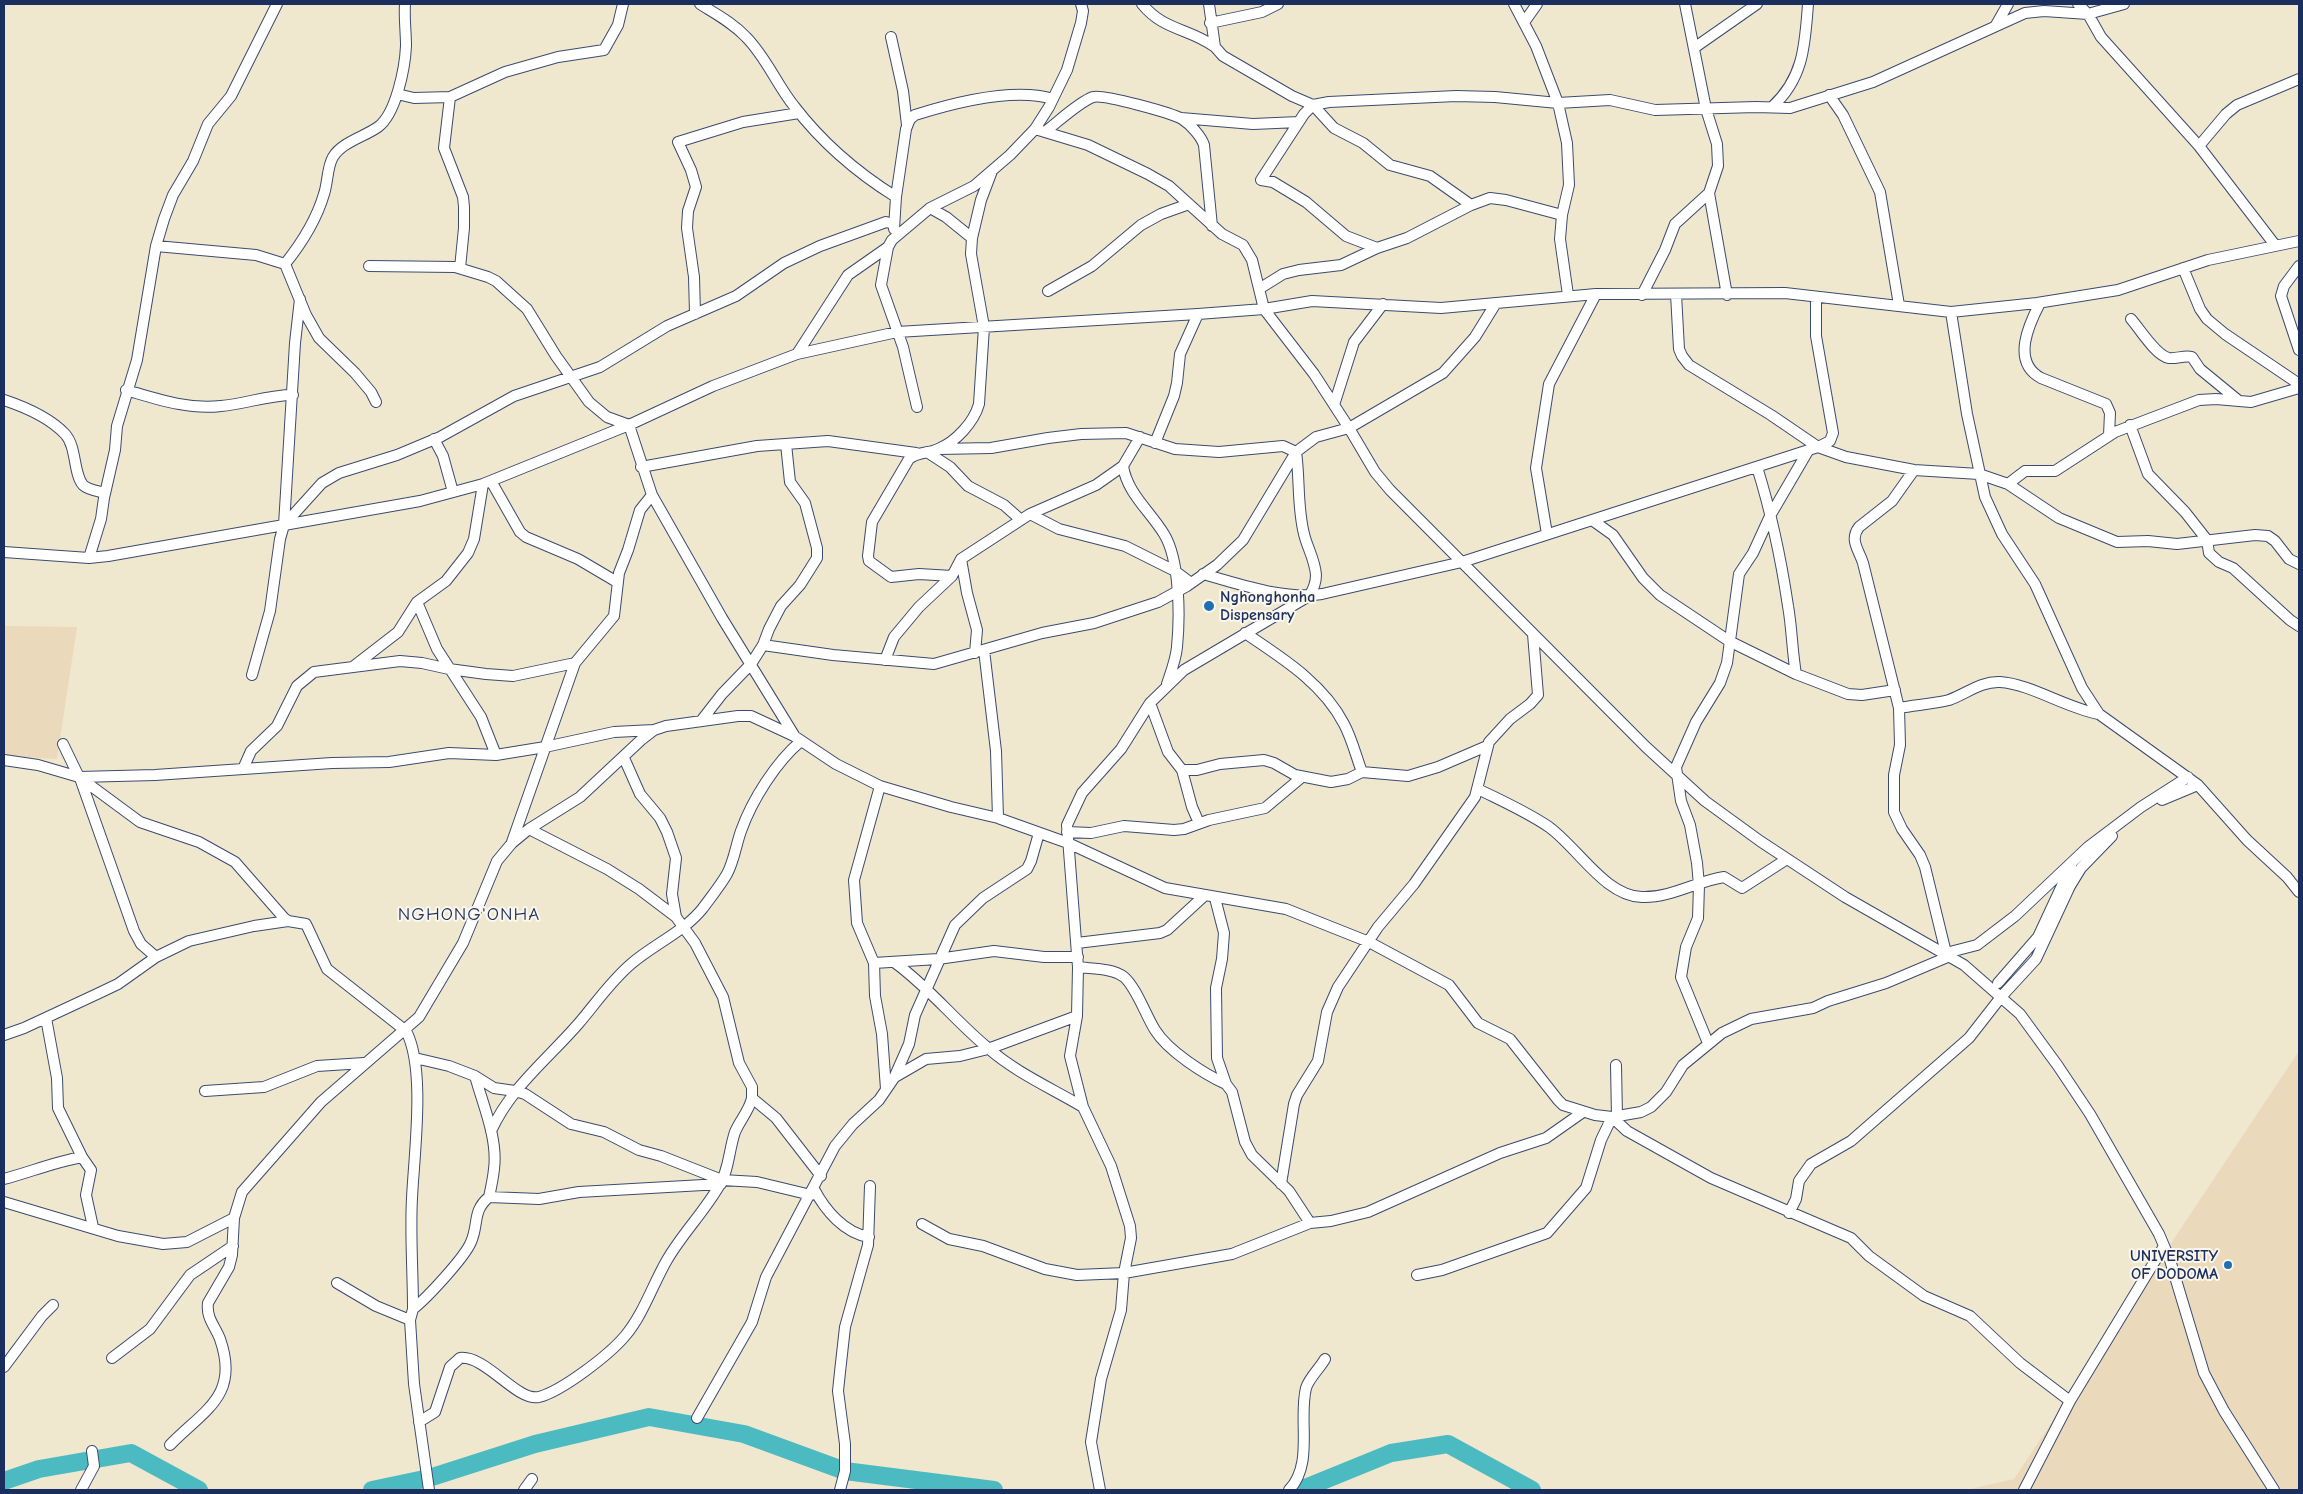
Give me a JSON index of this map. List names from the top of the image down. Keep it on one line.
{"districts":["NGHONG'ONHA"],"places":["Nghonghonha Dispensary","UNIVERSITY OF DODOMA"]}
